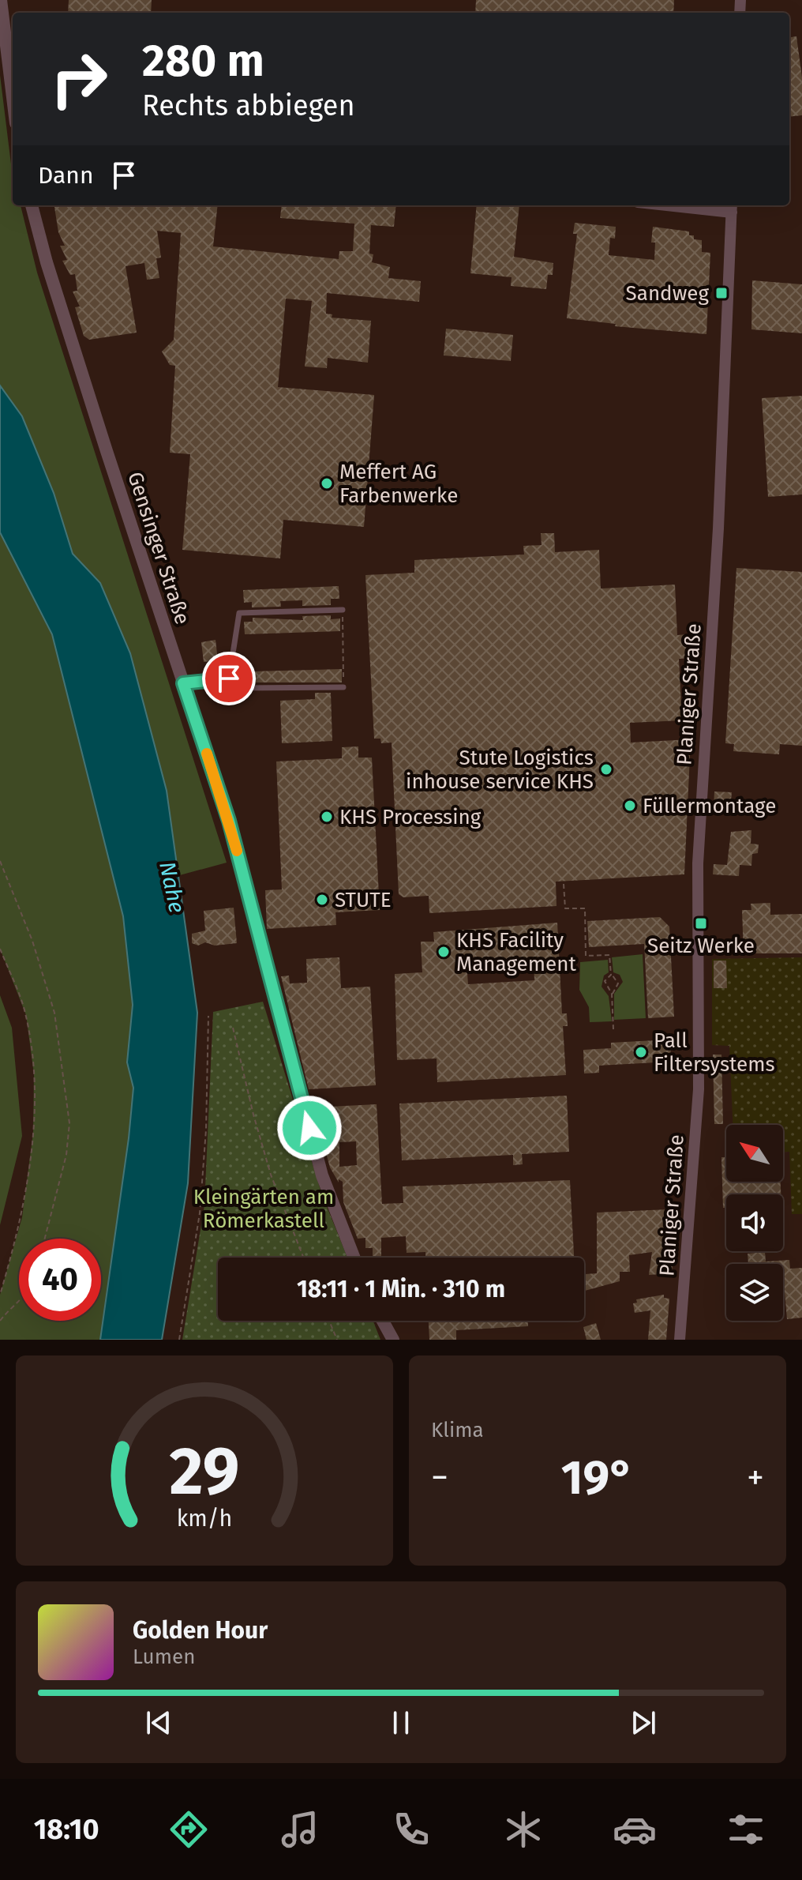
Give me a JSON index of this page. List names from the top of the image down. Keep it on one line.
{"streets":{"street":["Gensinger Straße","Planiger Straße"]},"water":["Nahe"],"parks":["Kleingärten am Römerkastell"],"places":{"transit":["Sandweg","Seitz Werke"],"other":["Meffert AG Farbenwerke","Stute Logistics inhouse service KHS","Füllermontage","KHS Processing","STUTE","KHS Facility Management","Pall Filtersystems"]},"north":"top left","page":{"turn":["280 m","Rechts abbiegen"],"then":"Dann","limit":"40","trip":"18:11 · 1 Min. · 310 m","tile":"Klima","heat":["−","19°","+"],"song":["Golden Hour","Lumen"],"tabs":"18:10","gauge":["29","km/h"]}}
